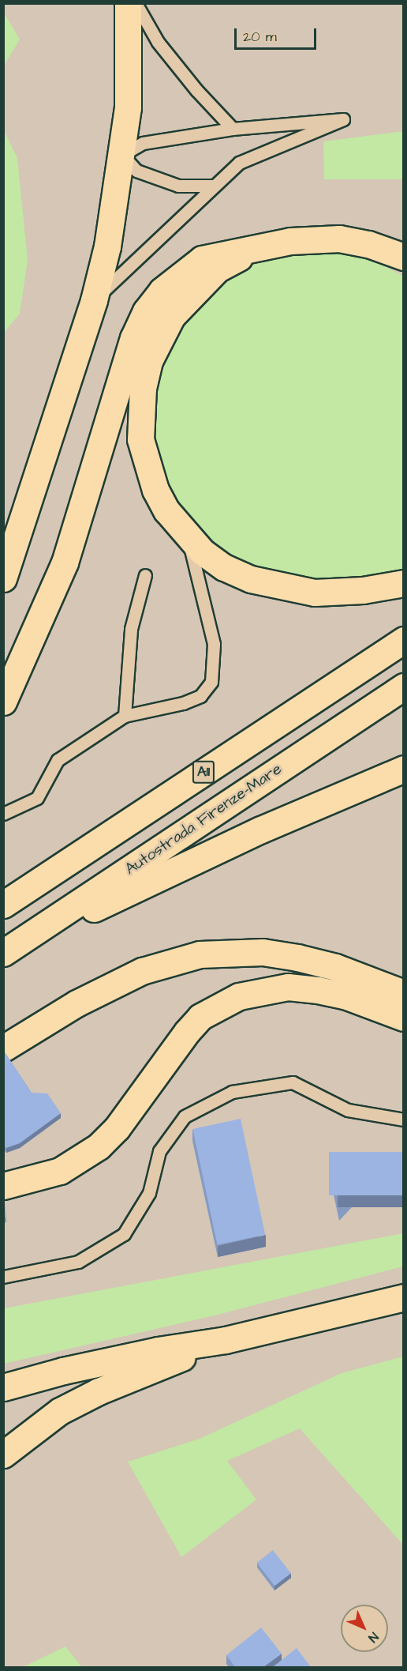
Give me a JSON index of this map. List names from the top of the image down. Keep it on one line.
{"streets":{"main road":["A11","Autostrada Firenze-Mare"]},"scale_bar":"20 m","north":"bottom right"}
